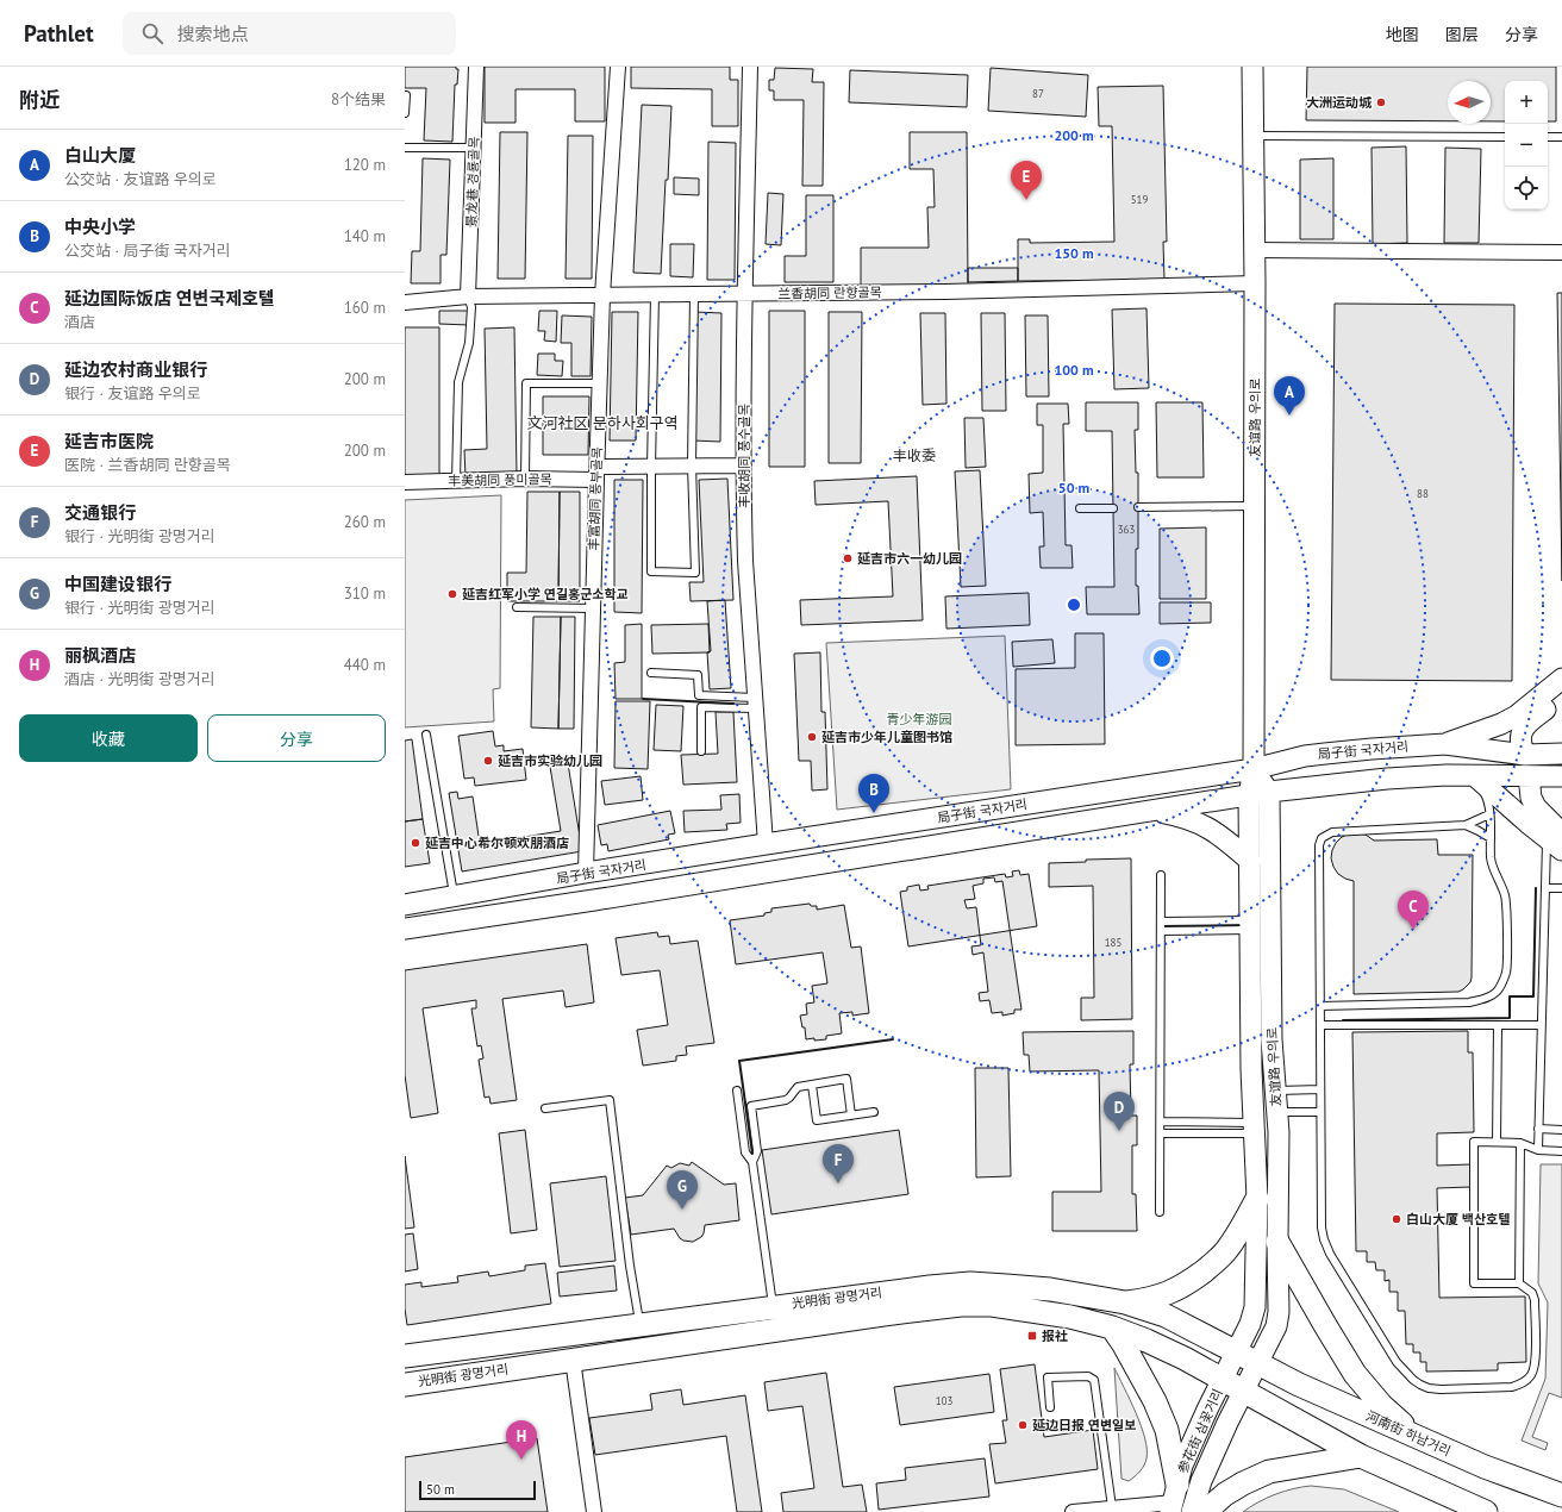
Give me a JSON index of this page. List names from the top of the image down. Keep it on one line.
{"streets":{"main road":["友谊路 우의로","局子街 국자거리","光明街 광명거리","参花街 삼꽃거리","河南街 하남거리"],"street":["景龙巷 경룡골목","兰香胡同 란향골목","丰收胡同 풍수골목","丰美胡同 풍미골목","丰富胡同 풍부골목"]},"crossings":[["景龙巷 경룡골목","兰香胡同 란향골목"],["兰香胡同 란향골목","友谊路 우의로"],["兰香胡同 란향골목","丰收胡同 풍수골목"],["兰香胡同 란향골목","丰富胡同 풍부골목"],["友谊路 우의로","局子街 국자거리"],["友谊路 우의로","光明街 광명거리"],["友谊路 우의로","参花街 삼꽃거리"],["友谊路 우의로","河南街 하남거리"],["丰收胡同 풍수골목","丰美胡同 풍미골목"],["丰收胡同 풍수골목","局子街 국자거리"],["丰美胡同 풍미골목","丰富胡同 풍부골목"],["丰富胡同 풍부골목","局子街 국자거리"],["光明街 광명거리","参花街 삼꽃거리"],["光明街 광명거리","河南街 하남거리"],["参花街 삼꽃거리","河南街 하남거리"]],"districts":["文河社区 문하사회구역","丰收委"],"parks":["青少年游园"],"places":{"other":["大洲运动城","延吉市六一幼儿园","延吉红军小学 연길홍군소학교","延吉市少年儿童图书馆","延吉市实验幼儿园","延吉中心希尔顿欢朋酒店","白山大厦 백산호텔","延边日报 연변일보"],"transit":["报社"]},"house_numbers":["87","519","88","363","185","103"],"scale_bar":"50 m","north":"left","page":{"header":"Pathlet","search":"搜索地点","nav":["地图","图层","分享"],"heading":["附近","8个结果"],"map_buttons":["+","−"],"list":[{"mark":"A","name":"白山大厦","note":"公交站 · 友谊路 우의로","value":"120 m"},{"mark":"B","name":"中央小学","note":"公交站 · 局子街 국자거리","value":"140 m"},{"mark":"C","name":"延边国际饭店 연변국제호텔","note":"酒店","value":"160 m"},{"mark":"D","name":"延边农村商业银行","note":"银行 · 友谊路 우의로","value":"200 m"},{"mark":"E","name":"延吉市医院","note":"医院 · 兰香胡同 란향골목","value":"200 m"},{"mark":"F","name":"交通银行","note":"银行 · 光明街 광명거리","value":"260 m"},{"mark":"G","name":"中国建设银行","note":"银行 · 光明街 광명거리","value":"310 m"},{"mark":"H","name":"丽枫酒店","note":"酒店 · 光明街 광명거리","value":"440 m"}],"pins":["E","A","B","C","D","F","G","H"],"buttons":["收藏","分享"],"scale":"50 m"},"rings":["200 m","150 m","100 m","50 m"]}
